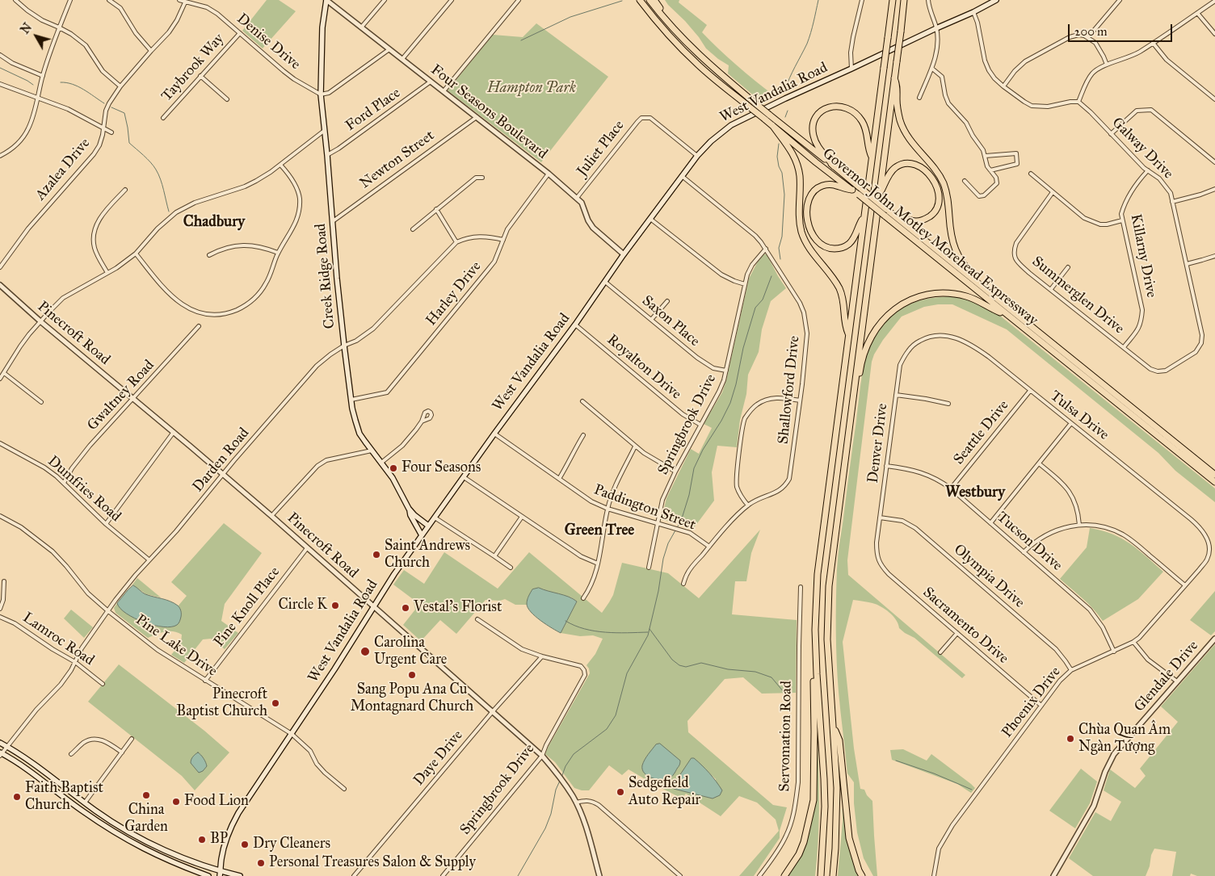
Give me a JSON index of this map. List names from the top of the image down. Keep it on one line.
{"streets":{"highway":["Governor John Motley Morehead Expressway"],"main road":["West Vandalia Road","Creek Ridge Road"],"street":["Denise Drive","Taybrook Way","Ford Place","Four Seasons Boulevard","Juliet Place","Galway Drive","Newton Street","Azalea Drive","Killarny Drive","Harley Drive","Summerglen Drive","Saxon Place","Pinecroft Road","Royalton Drive","Shallowford Drive","Gwaltney Road","Tulsa Drive","Springbrook Drive","Seattle Drive","Denver Drive","Darden Road","Dumfries Road","Paddington Street","Tucson Drive","Olympia Drive","Pine Knoll Place","Sacramento Drive","Lamroc Road","Pine Lake Drive","Glendale Drive","Phoenix Drive","Servomation Road","Daye Drive"]},"crossings":[["Denise Drive","Taybrook Way"],["Denise Drive","Azalea Drive"],["Denise Drive","Creek Ridge Road"],["West Vandalia Road","Four Seasons Boulevard"],["West Vandalia Road","Juliet Place"],["West Vandalia Road","Creek Ridge Road"],["West Vandalia Road","Saxon Place"],["West Vandalia Road","Pinecroft Road"],["West Vandalia Road","Royalton Drive"],["West Vandalia Road","Shallowford Drive"],["West Vandalia Road","Paddington Street"],["West Vandalia Road","Pine Lake Drive"],["Ford Place","Four Seasons Boulevard"],["Ford Place","Creek Ridge Road"],["Four Seasons Boulevard","Juliet Place"],["Four Seasons Boulevard","Newton Street"],["Four Seasons Boulevard","Creek Ridge Road"],["Four Seasons Boulevard","Harley Drive"],["Galway Drive","Killarny Drive"],["Galway Drive","Summerglen Drive"],["Newton Street","Creek Ridge Road"],["Killarny Drive","Summerglen Drive"],["Creek Ridge Road","Harley Drive"],["Creek Ridge Road","Darden Road"],["Harley Drive","Darden Road"],["Saxon Place","Springbrook Drive"],["Pinecroft Road","Gwaltney Road"],["Pinecroft Road","Springbrook Drive"],["Pinecroft Road","Darden Road"],["Pinecroft Road","Pine Knoll Place"],["Pinecroft Road","Daye Drive"],["Royalton Drive","Springbrook Drive"],["Shallowford Drive","Springbrook Drive"],["Shallowford Drive","Paddington Street"],["Gwaltney Road","Dumfries Road"],["Tulsa Drive","Seattle Drive"],["Tulsa Drive","Denver Drive"],["Tulsa Drive","Phoenix Drive"],["Springbrook Drive","Paddington Street"],["Springbrook Drive","Daye Drive"],["Seattle Drive","Tucson Drive"],["Denver Drive","Tucson Drive"],["Denver Drive","Olympia Drive"],["Denver Drive","Sacramento Drive"],["Darden Road","Dumfries Road"],["Darden Road","Lamroc Road"],["Darden Road","Pine Lake Drive"],["Tucson Drive","Phoenix Drive"],["Olympia Drive","Phoenix Drive"],["Pine Knoll Place","Pine Lake Drive"],["Sacramento Drive","Phoenix Drive"]],"districts":["Chadbury","Westbury","Green Tree"],"parks":["Hampton Park"],"places":["Four Seasons","Saint Andrews Church","Circle K","Vestal's Florist","Carolina Urgent Care","Sang Popu Ana Cu Montagnard Church","Pinecroft Baptist Church","Chùa Quan Âm Ngàn Tượng","Sedgefield Auto Repair","China Garden","Faith Baptist Church","Food Lion","BP","Dry Cleaners","Personal Treasures Salon & Supply"],"scale_bar":"200 m","north":"top left"}
